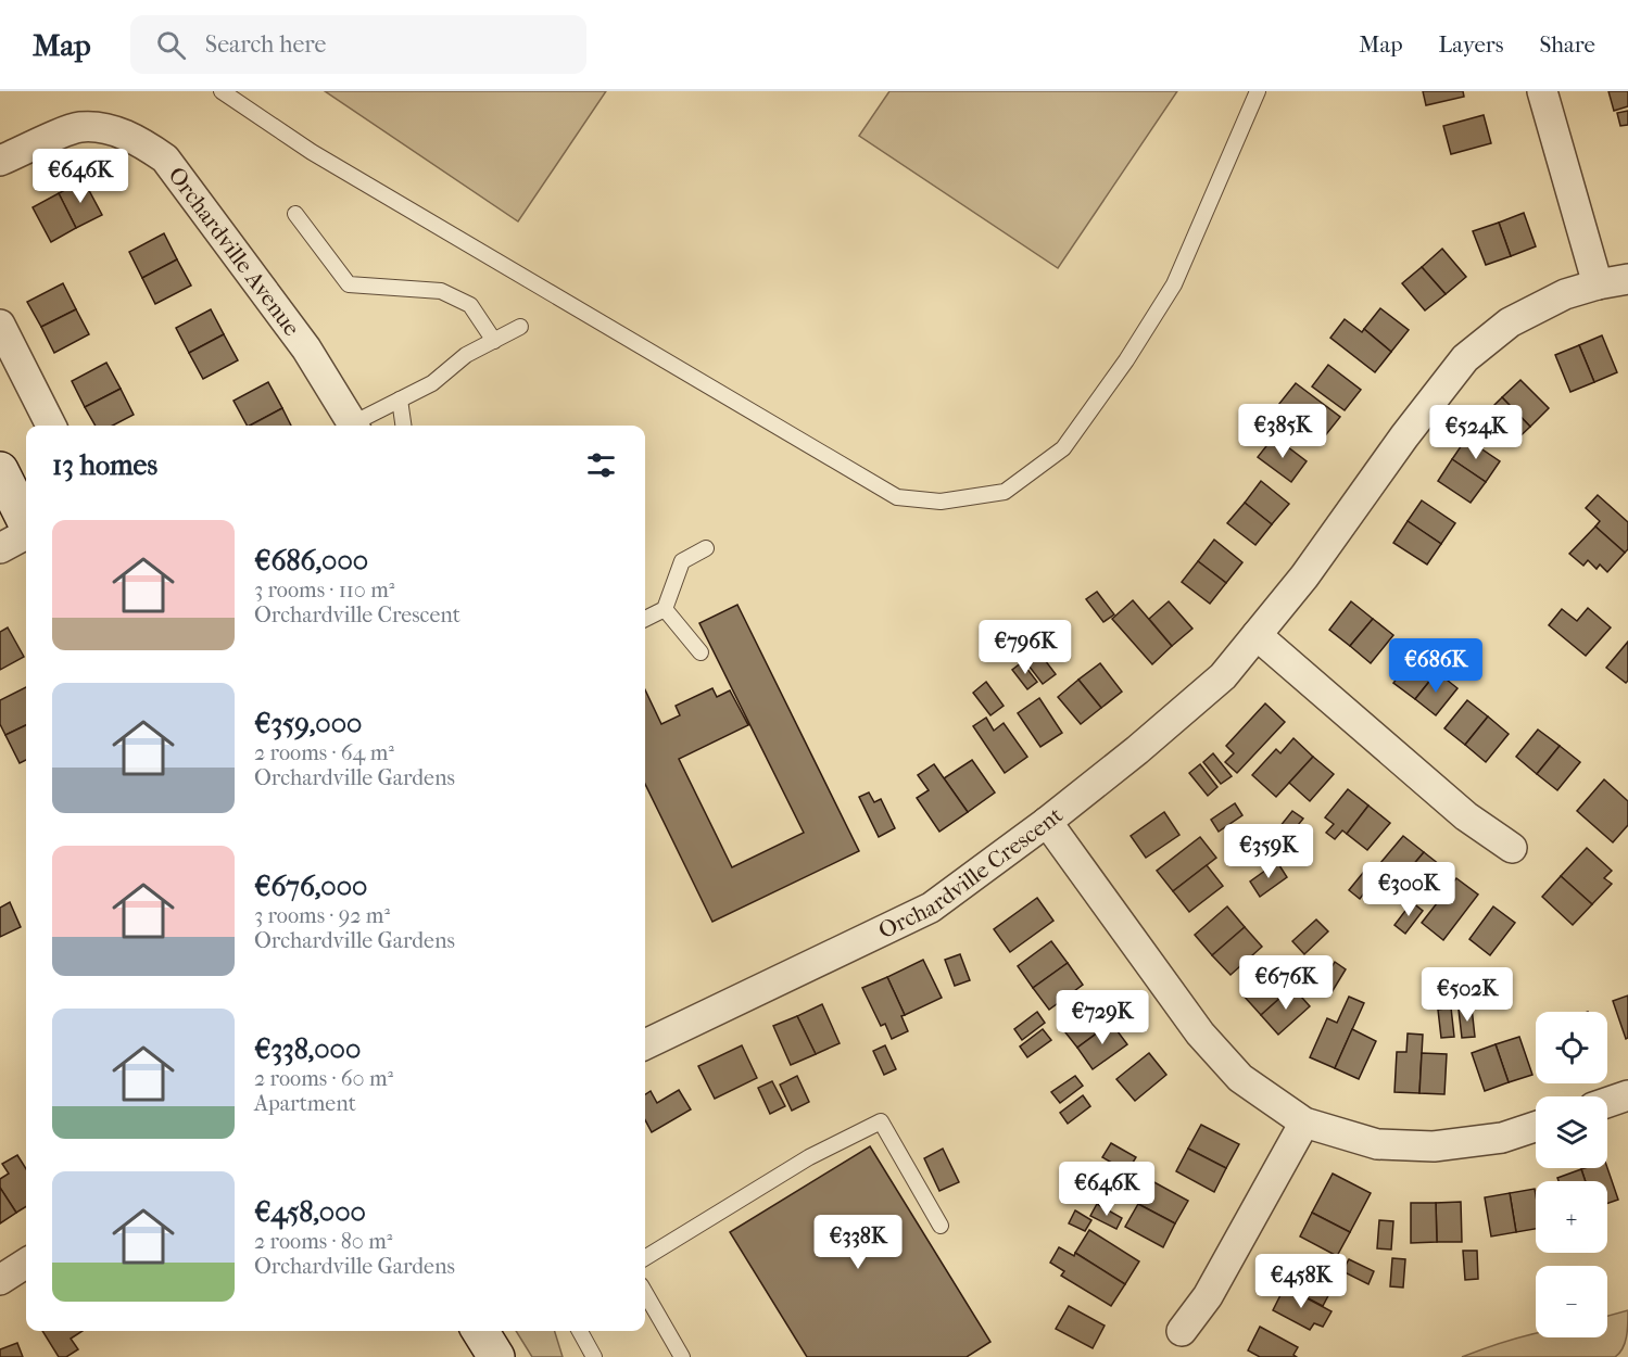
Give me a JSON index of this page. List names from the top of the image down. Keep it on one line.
{"streets":{"street":["Orchardville Avenue","Orchardville Crescent"]},"page":{"header":"Map","search":"Search here","nav":["Map","Layers","Share"],"price":["€646K","€385K","€524K","€796K","€686K","€359K","€300K","€676K","€502K","€729K","€646K","€338K","€458K"],"heading":"13 homes","list":[{"name":"€686,000","note":"3 rooms · 110 m² · Orchardville Crescent"},{"name":"€359,000","note":"2 rooms · 64 m² · Orchardville Gardens"},{"name":"€676,000","note":"3 rooms · 92 m² · Orchardville Gardens"},{"name":"€338,000","note":"2 rooms · 60 m² · Apartment"},{"name":"€458,000","note":"2 rooms · 80 m² · Orchardville Gardens"}],"map_buttons":["+","−"]}}
